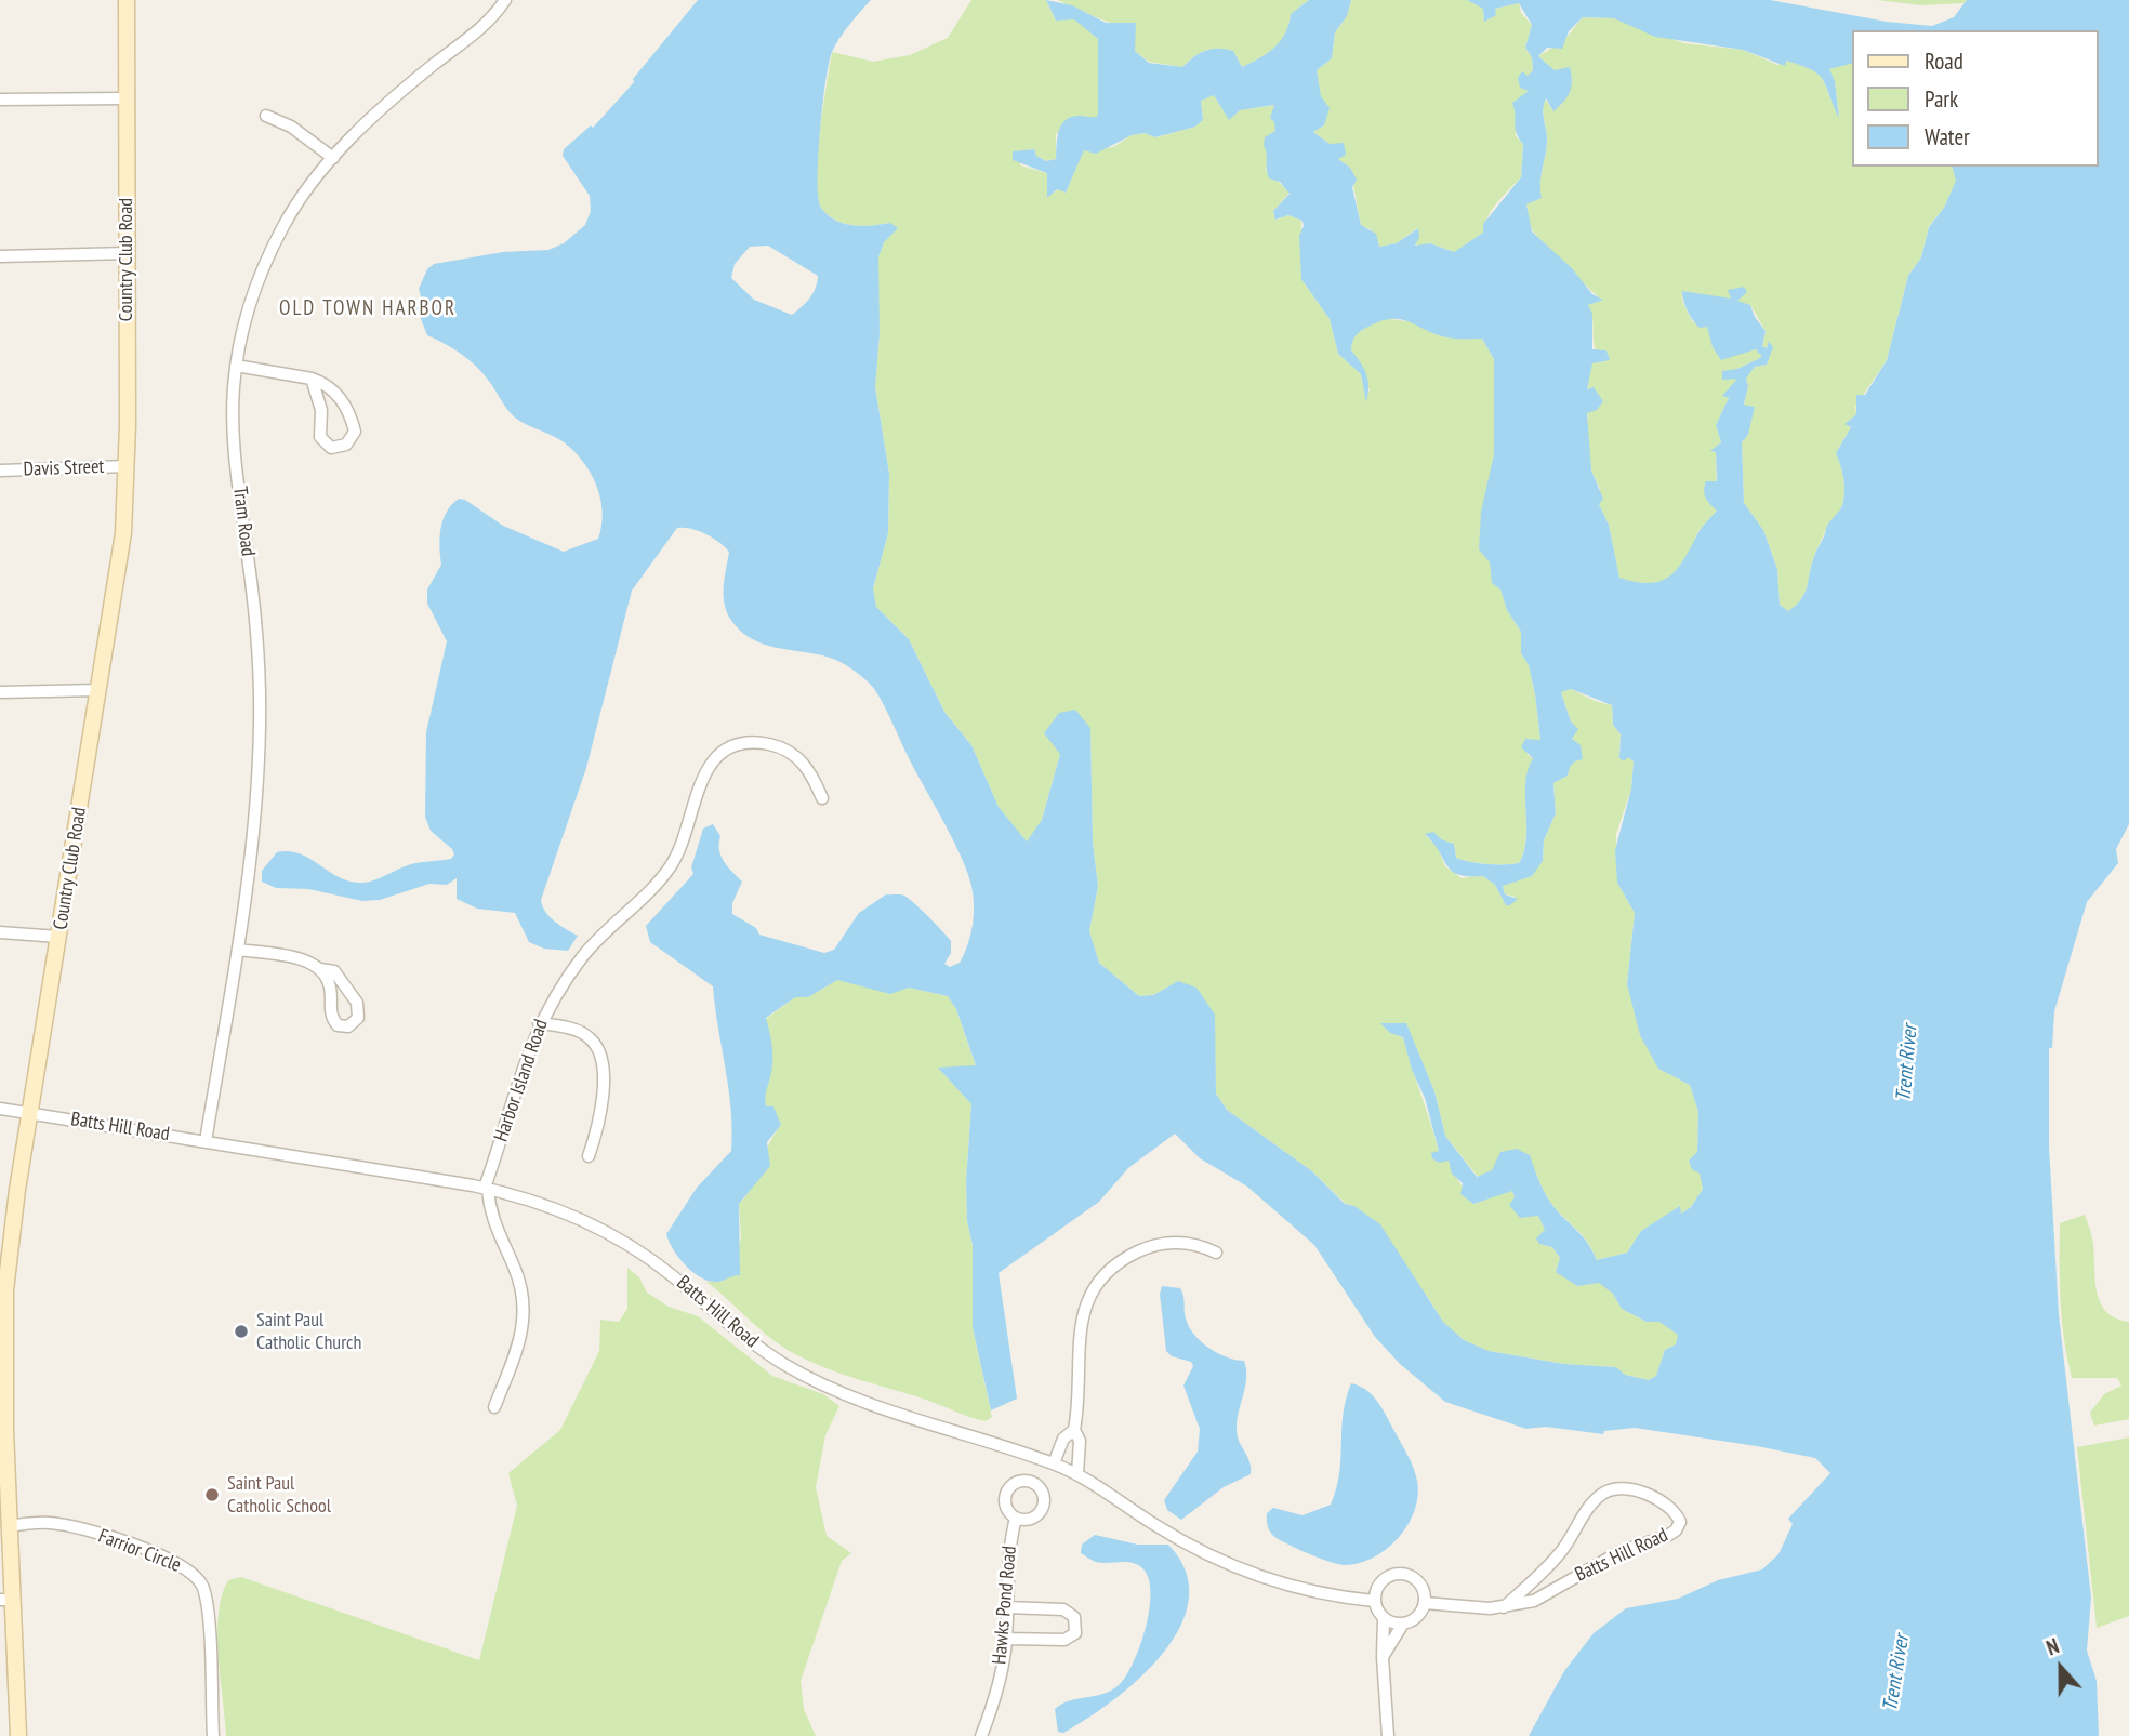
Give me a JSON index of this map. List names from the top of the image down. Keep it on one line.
{"streets":{"street":["Country Club Road","Davis Street","Tram Road","Harbor Island Road","Batts Hill Road","Farrior Circle","Hawks Pond Road"]},"crossings":[["Country Club Road","Davis Street"],["Country Club Road","Batts Hill Road"],["Country Club Road","Farrior Circle"],["Tram Road","Batts Hill Road"],["Harbor Island Road","Batts Hill Road"],["Batts Hill Road","Hawks Pond Road"]],"districts":["OLD TOWN HARBOR"],"water":["Trent River"],"places":["Saint Paul Catholic Church","Saint Paul Catholic School"],"legend":["Road","Park","Water"],"north":"top"}
